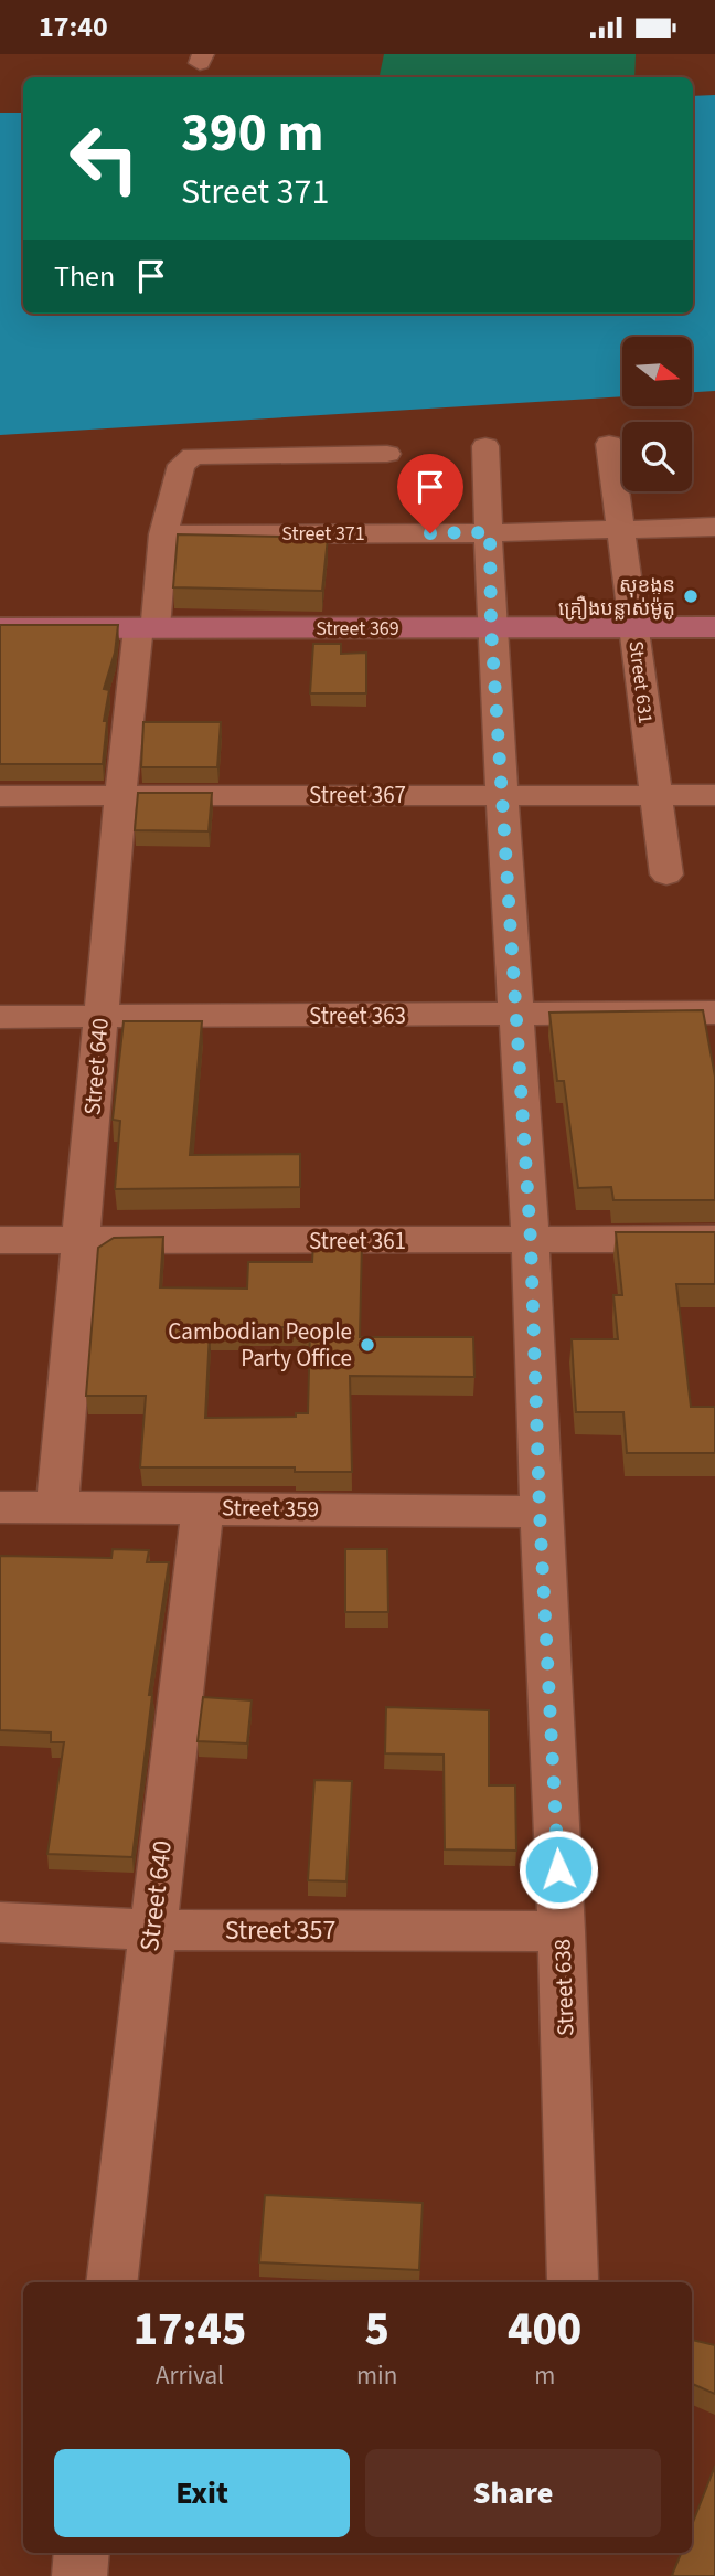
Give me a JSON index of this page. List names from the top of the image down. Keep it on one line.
{"streets":{"street":["Street 371","Street 369","Street 631","Street 367","Street 363","Street 640","Street 361","Street 359","Street 357","Street 638"]},"crossings":[["Street 371","Street 631"],["Street 371","Street 640"],["Street 371","Street 638"],["Street 369","Street 631"],["Street 369","Street 640"],["Street 369","Street 638"],["Street 631","Street 367"],["Street 367","Street 640"],["Street 367","Street 638"],["Street 363","Street 640"],["Street 363","Street 638"],["Street 640","Street 361"],["Street 640","Street 359"],["Street 640","Street 357"],["Street 361","Street 638"],["Street 359","Street 638"],["Street 357","Street 638"]],"places":["សុខងួន គ្រឿងបន្លាស់ម៉ូតូ","Cambodian People Party Office"],"north":"right","page":{"status":"17:40","turn":["390 m","Street 371"],"then":"Then","eta":["17:45","Arrival","5","min","400","m"],"buttons":["Exit","Share"]}}
